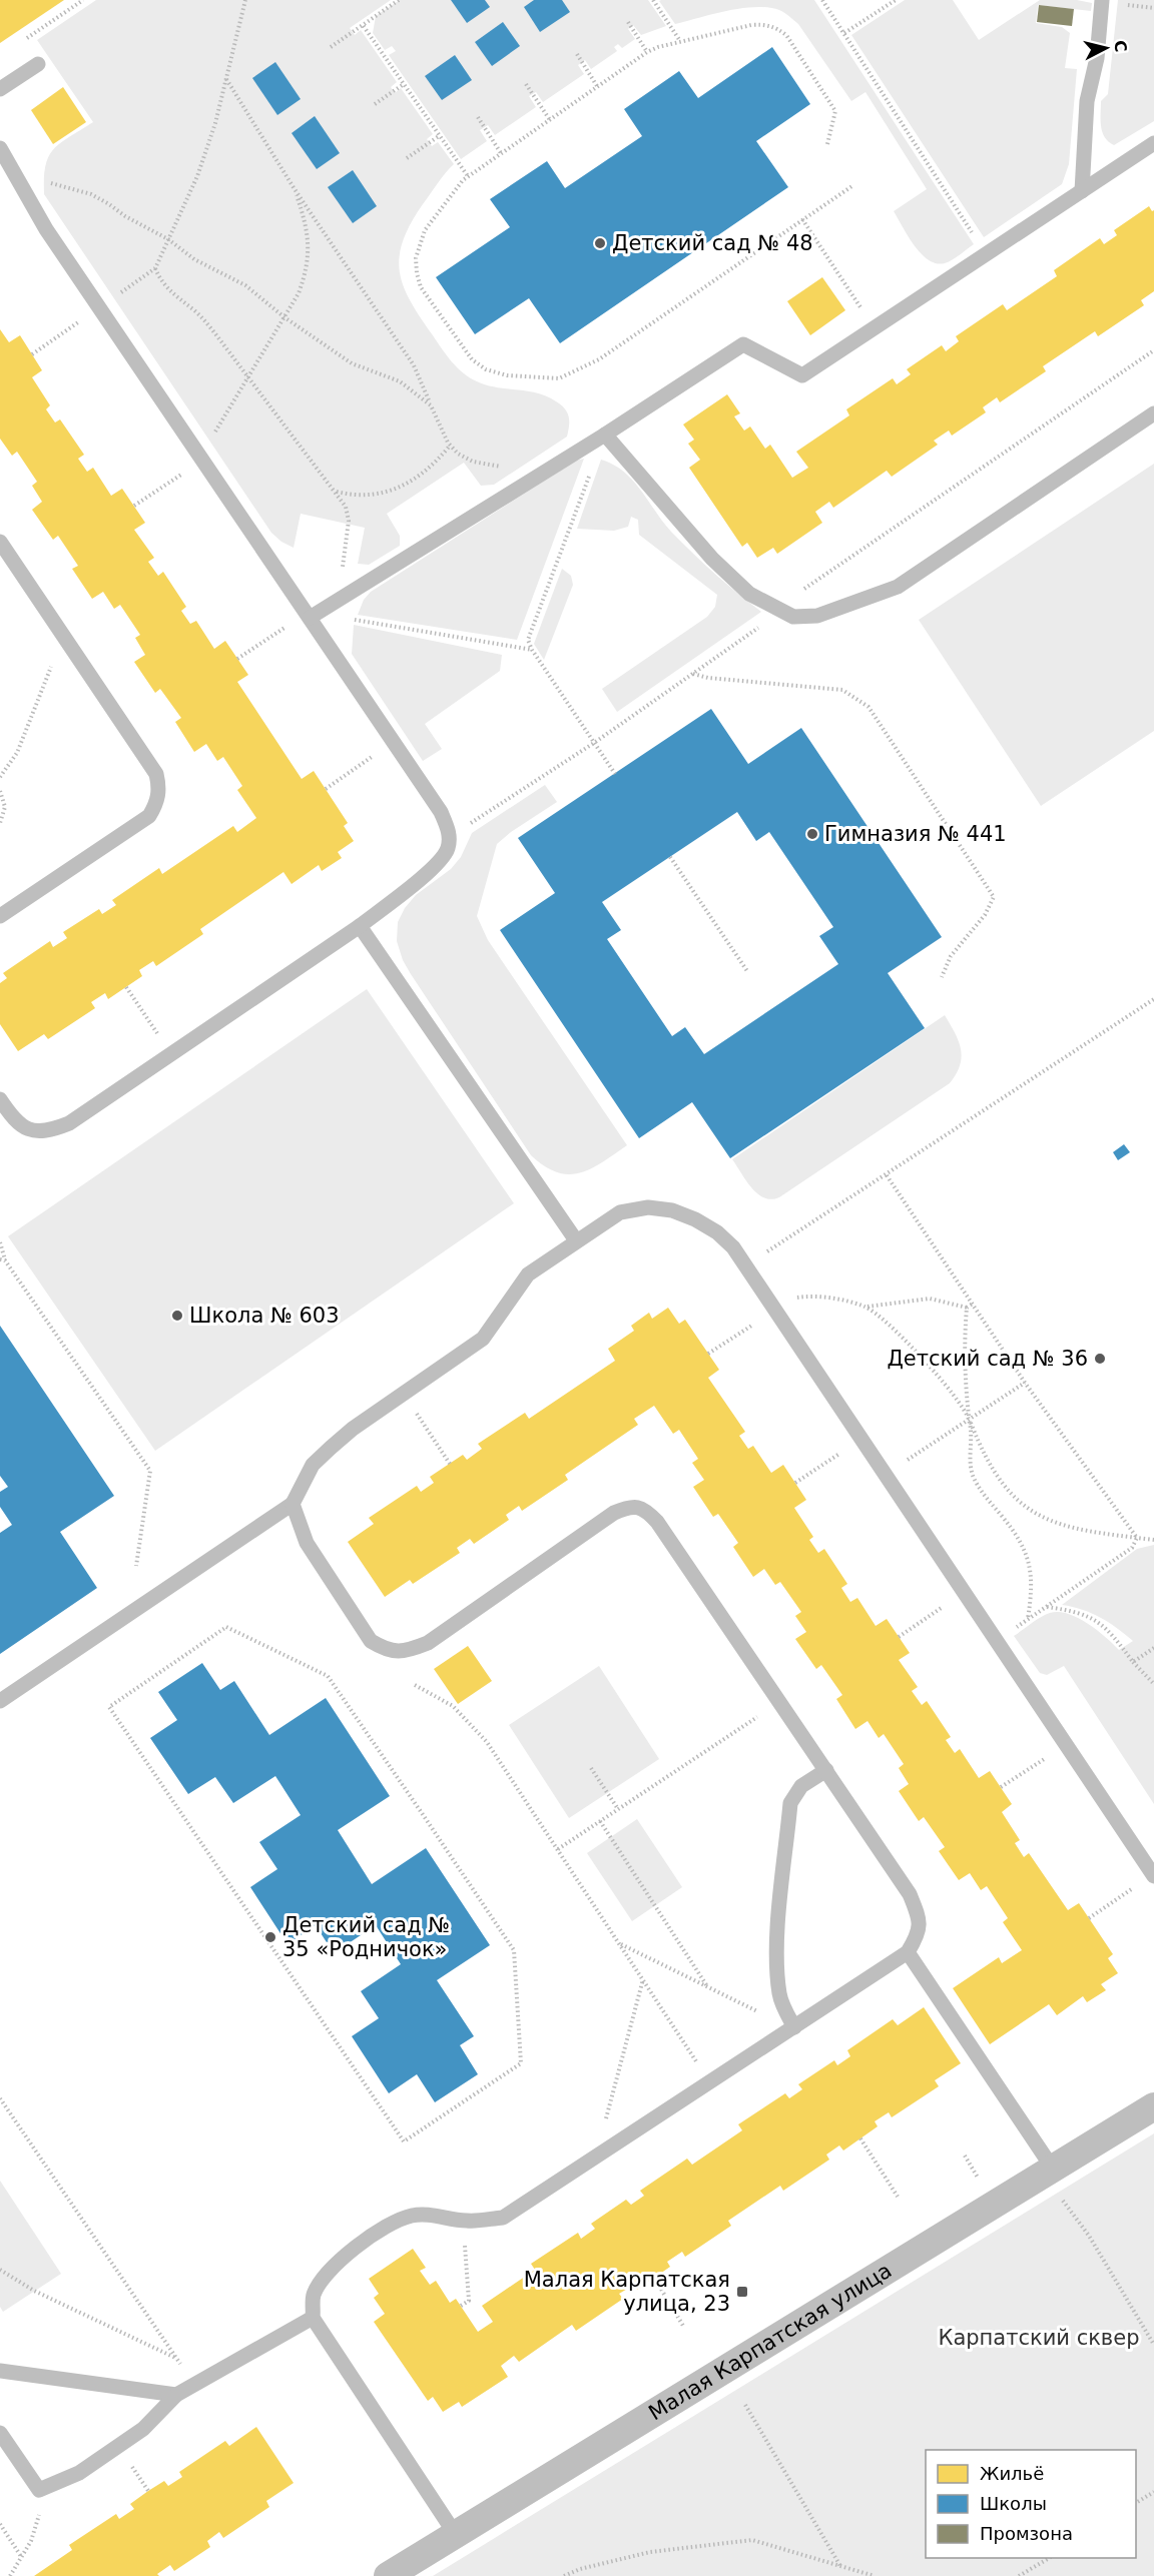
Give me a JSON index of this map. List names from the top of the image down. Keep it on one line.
{"streets":{"street":["Малая Карпатская улица"]},"parks":["Карпатский сквер"],"places":{"other":["Детский сад № 48","Гимназия № 441","Школа № 603","Детский сад № 36","Детский сад № 35 «Родничок»"],"transit":["Малая Карпатская улица, 23"]},"legend":["Жильё","Школы","Промзона"],"north":"right"}
